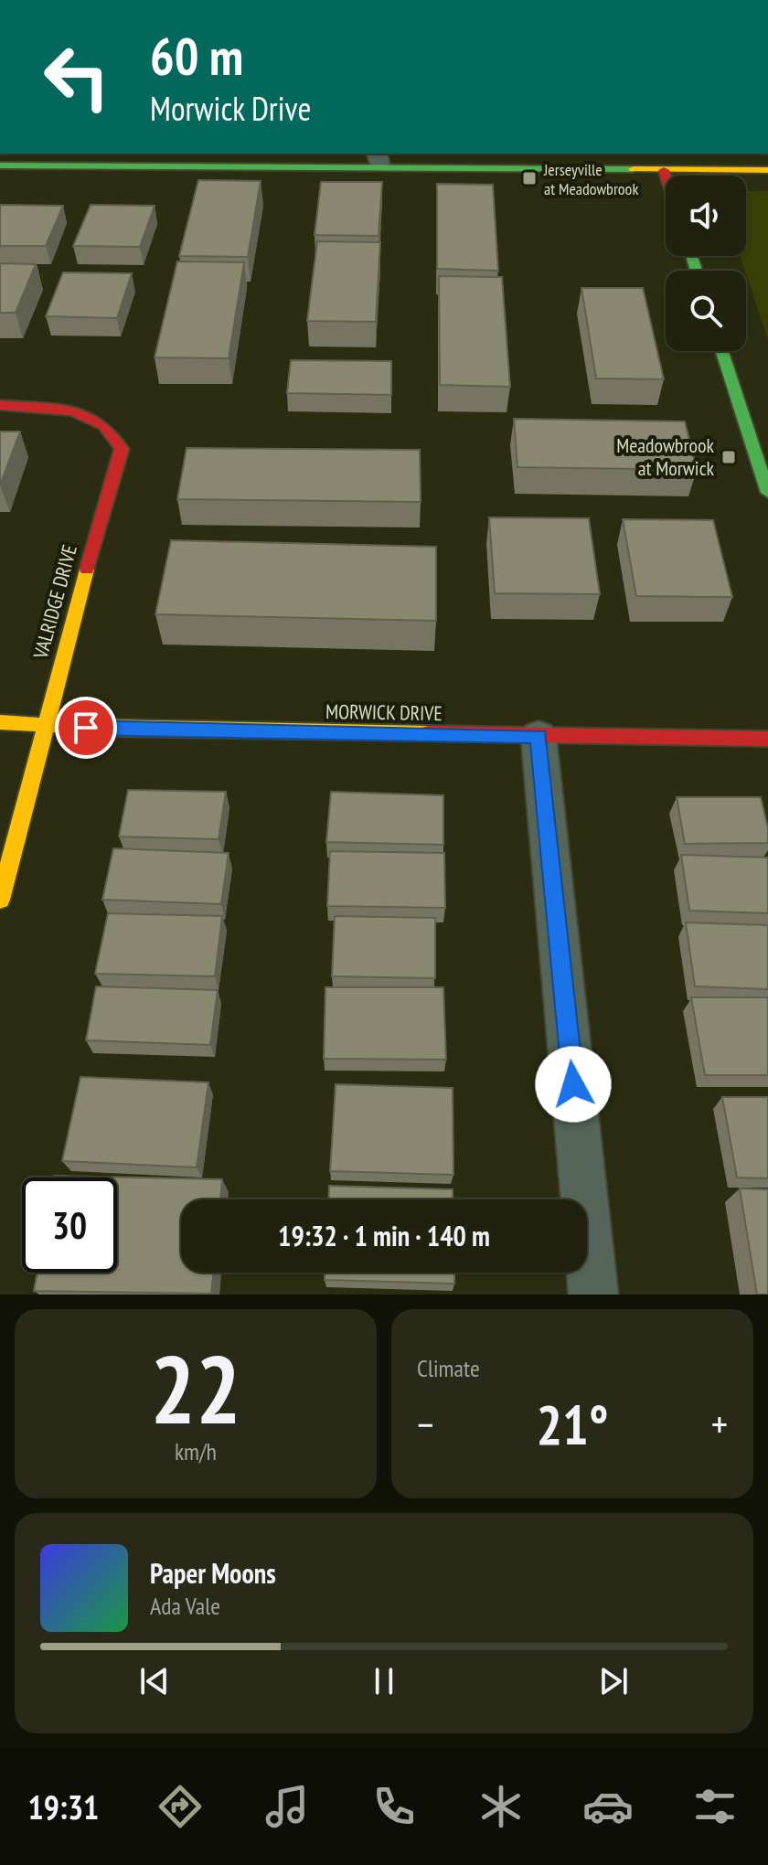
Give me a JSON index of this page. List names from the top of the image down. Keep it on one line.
{"streets":{"street":["VALRIDGE DRIVE","MORWICK DRIVE"]},"crossings":[["VALRIDGE DRIVE","MORWICK DRIVE"]],"places":{"transit":["Jerseyville at Meadowbrook","Meadowbrook at Morwick"]},"page":{"turn":["60 m","Morwick Drive"],"limit":"30","trip":"19:32 · 1 min · 140 m","tile":[["22","km/h"],"Climate"],"heat":["−","21°","+"],"song":["Paper Moons","Ada Vale"],"tabs":"19:31"}}
